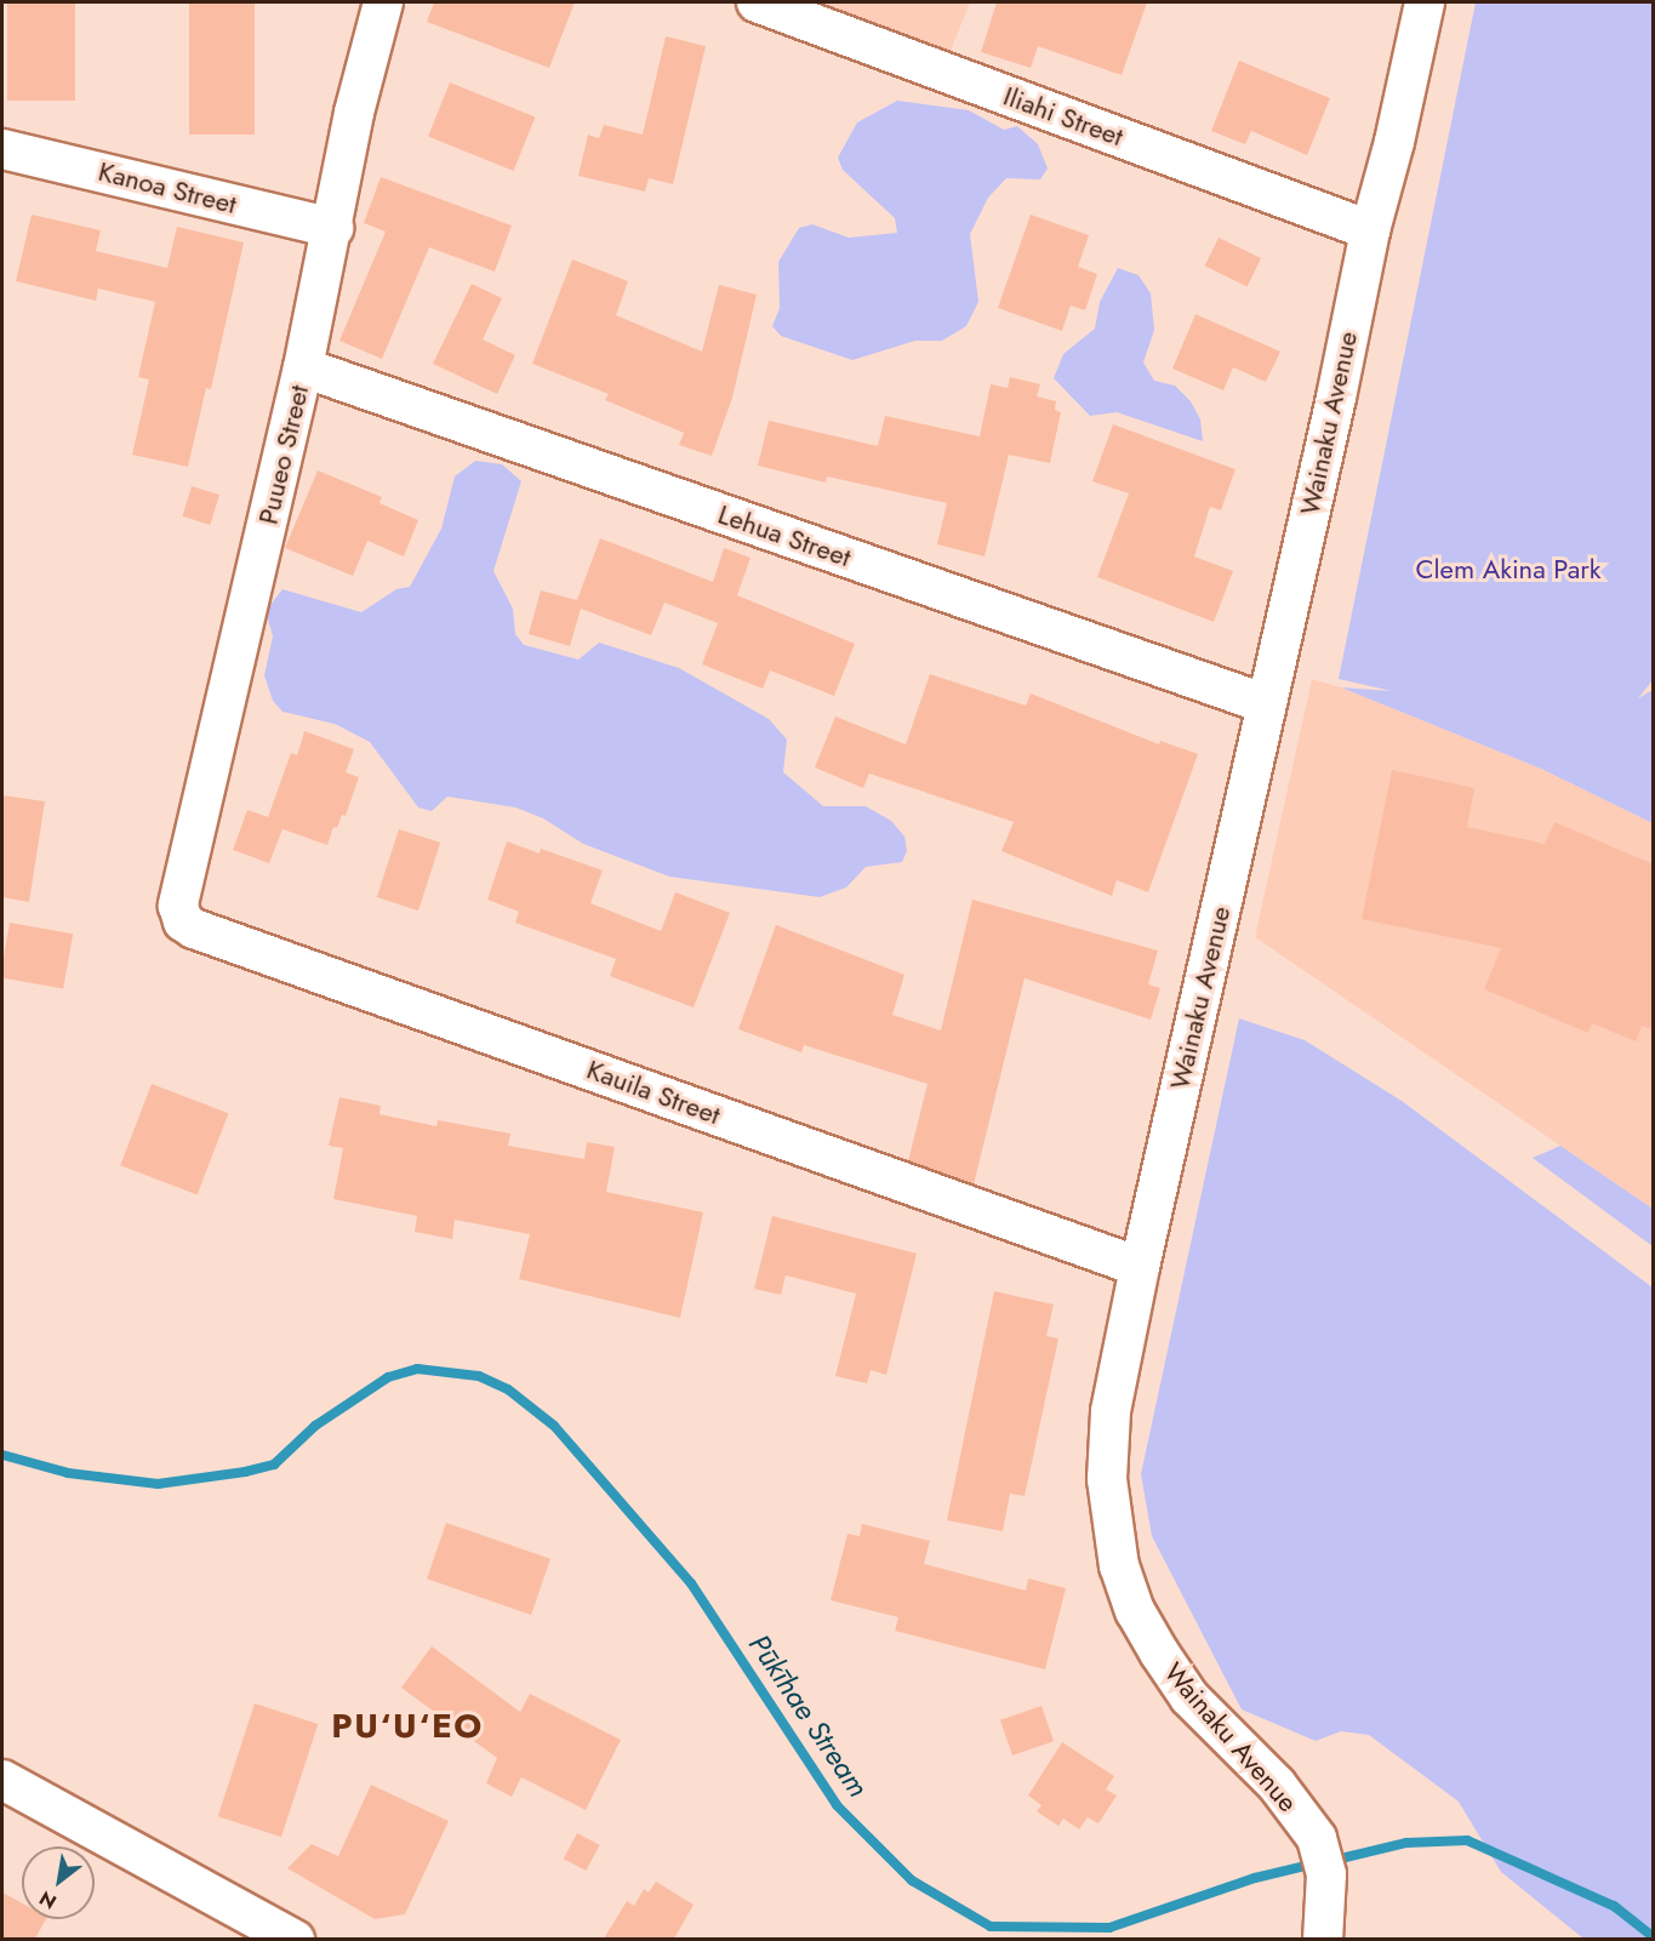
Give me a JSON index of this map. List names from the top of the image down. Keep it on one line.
{"streets":{"street":["Iliahi Street","Kanoa Street","Wainaku Avenue","Puueo Street","Lehua Street","Kauila Street"]},"crossings":[["Iliahi Street","Wainaku Avenue"],["Kanoa Street","Puueo Street"],["Wainaku Avenue","Lehua Street"],["Wainaku Avenue","Kauila Street"],["Puueo Street","Lehua Street"],["Puueo Street","Kauila Street"]],"districts":["PU‘U‘EO"],"water":["Pūkīhae Stream"],"parks":["Clem Akina Park"],"north":"bottom left"}
